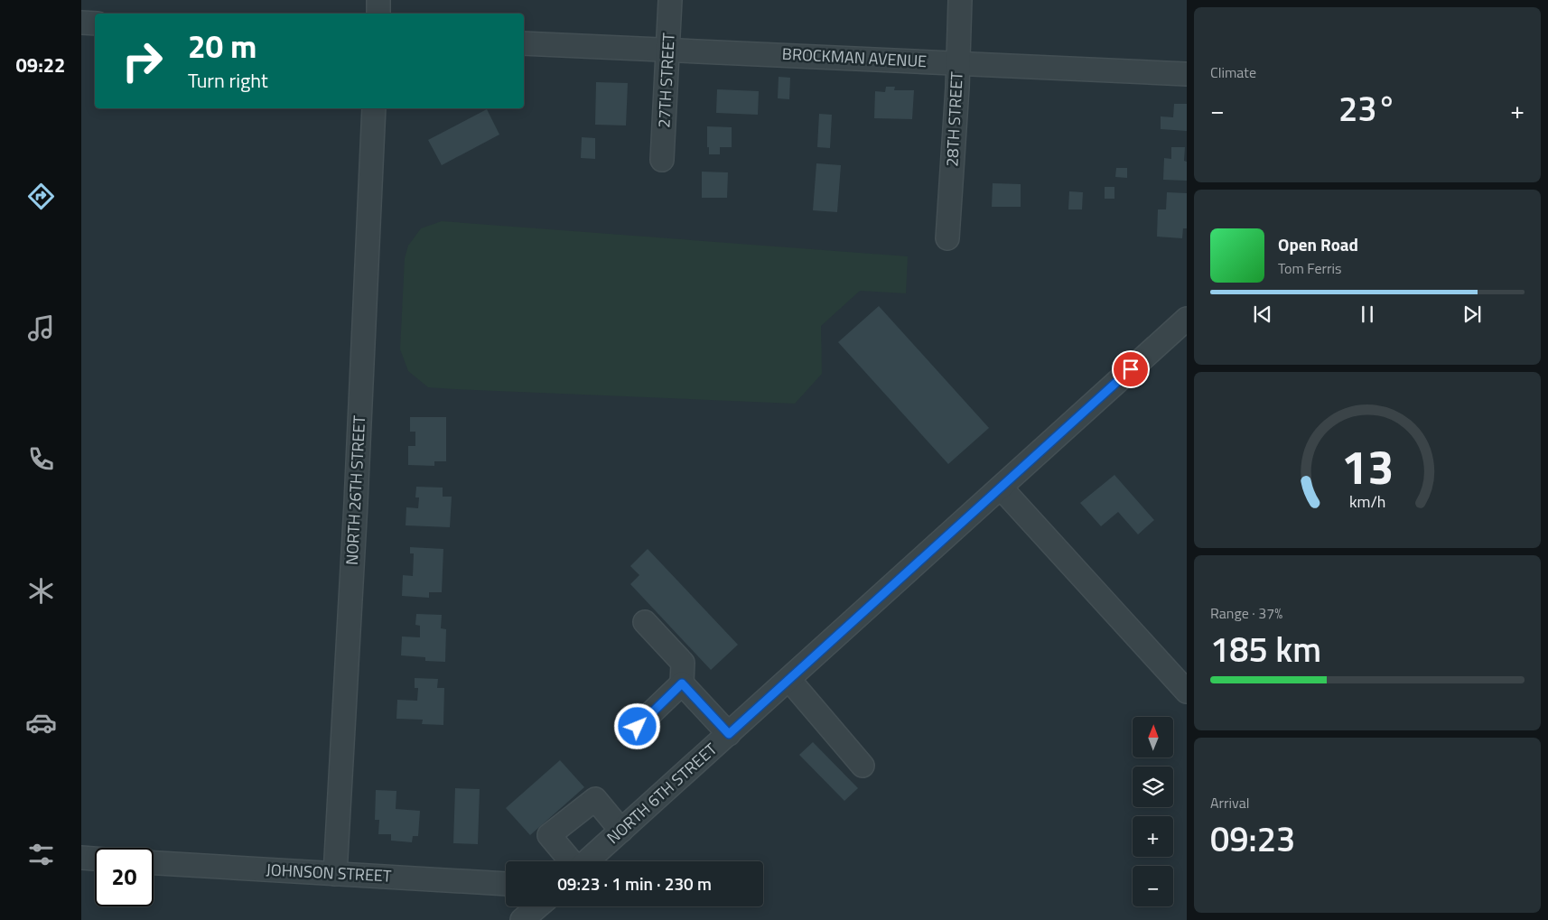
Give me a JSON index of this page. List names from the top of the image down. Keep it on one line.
{"streets":{"street":["BROCKMAN AVENUE","27TH STREET","28TH STREET","NORTH 26TH STREET","NORTH 6TH STREET","JOHNSON STREET"]},"crossings":[["BROCKMAN AVENUE","27TH STREET"],["BROCKMAN AVENUE","28TH STREET"],["NORTH 26TH STREET","JOHNSON STREET"]],"north":"top","page":{"tabs":"09:22","tile":["Climate",["Range · 37%","185 km"],["Arrival","09:23"]],"turn":["20 m","Turn right"],"heat":["−","23°","+"],"song":["Open Road","Tom Ferris"],"map_buttons":["+","−"],"limit":"20","trip":"09:23 · 1 min · 230 m","gauge":["13","km/h"]}}
